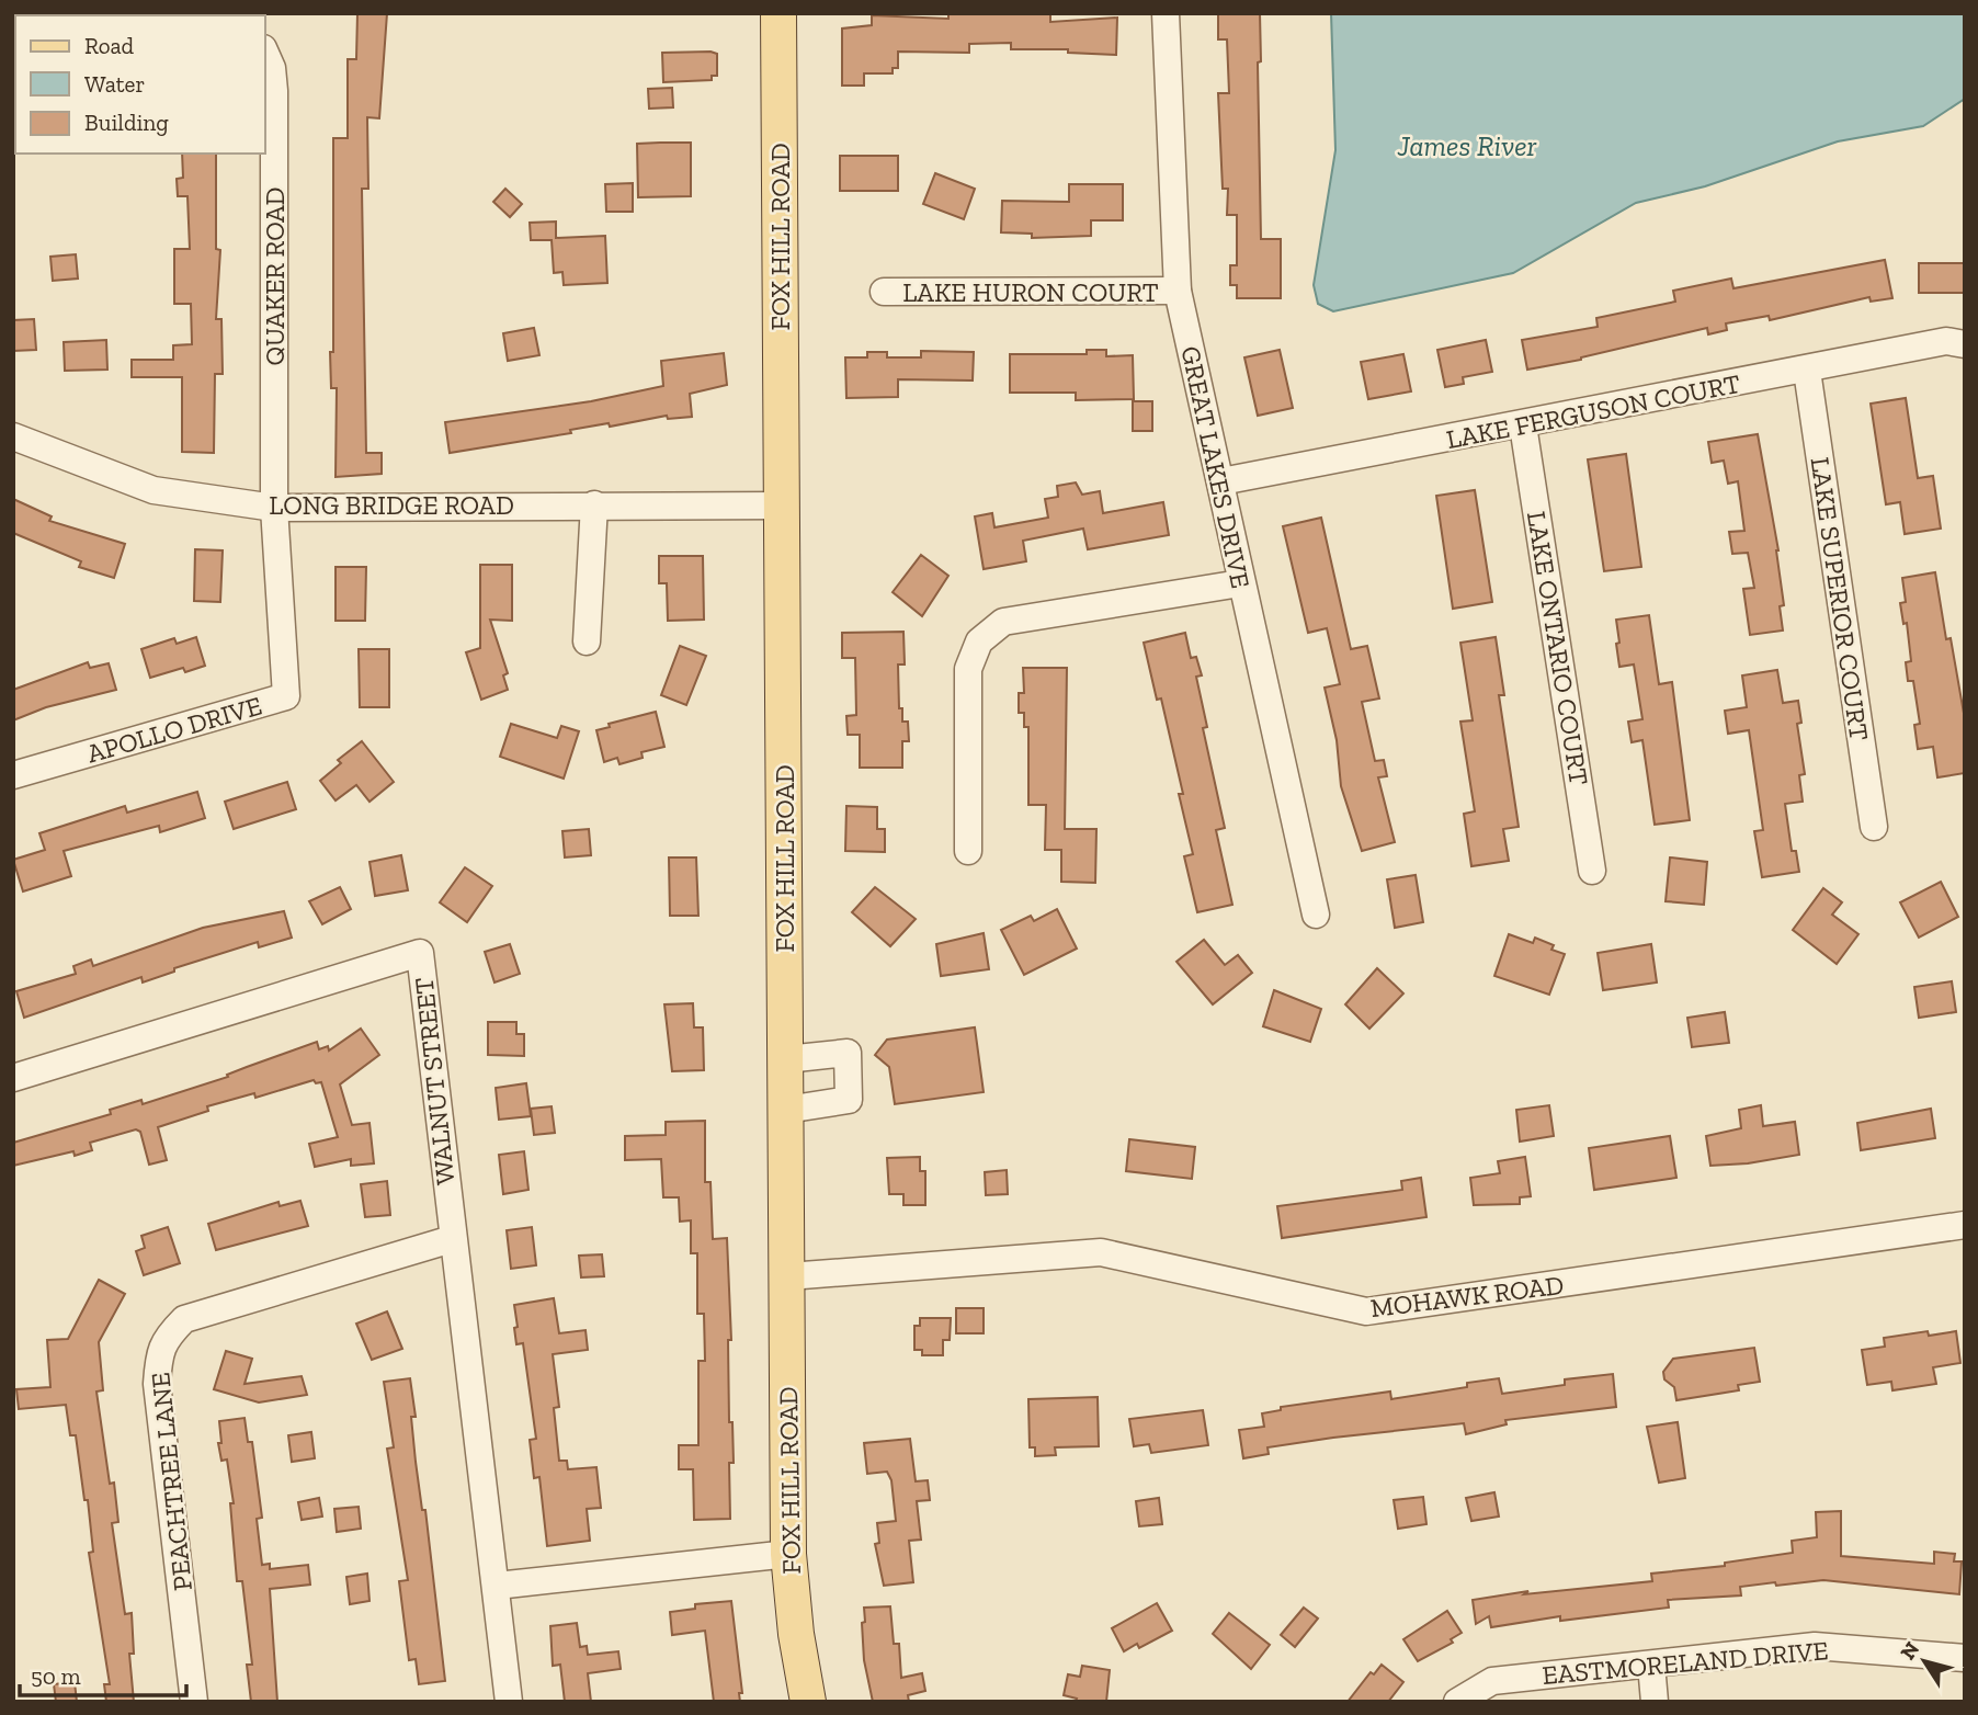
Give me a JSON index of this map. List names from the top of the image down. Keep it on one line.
{"streets":{"main road":["FOX HILL ROAD"],"street":["QUAKER ROAD","LAKE HURON COURT","LAKE FERGUSON COURT","GREAT LAKES DRIVE","LONG BRIDGE ROAD","LAKE SUPERIOR COURT","LAKE ONTARIO COURT","APOLLO DRIVE","WALNUT STREET","MOHAWK ROAD","PEACHTREE LANE","EASTMORELAND DRIVE"]},"crossings":[["FOX HILL ROAD","LONG BRIDGE ROAD"],["FOX HILL ROAD","MOHAWK ROAD"],["QUAKER ROAD","LONG BRIDGE ROAD"],["QUAKER ROAD","APOLLO DRIVE"],["LAKE HURON COURT","GREAT LAKES DRIVE"],["LAKE FERGUSON COURT","GREAT LAKES DRIVE"],["LAKE FERGUSON COURT","LAKE SUPERIOR COURT"],["LAKE FERGUSON COURT","LAKE ONTARIO COURT"],["LONG BRIDGE ROAD","APOLLO DRIVE"],["WALNUT STREET","PEACHTREE LANE"]],"water":["James River"],"legend":["Road","Water","Building"],"scale_bar":"50 m","north":"top left"}
